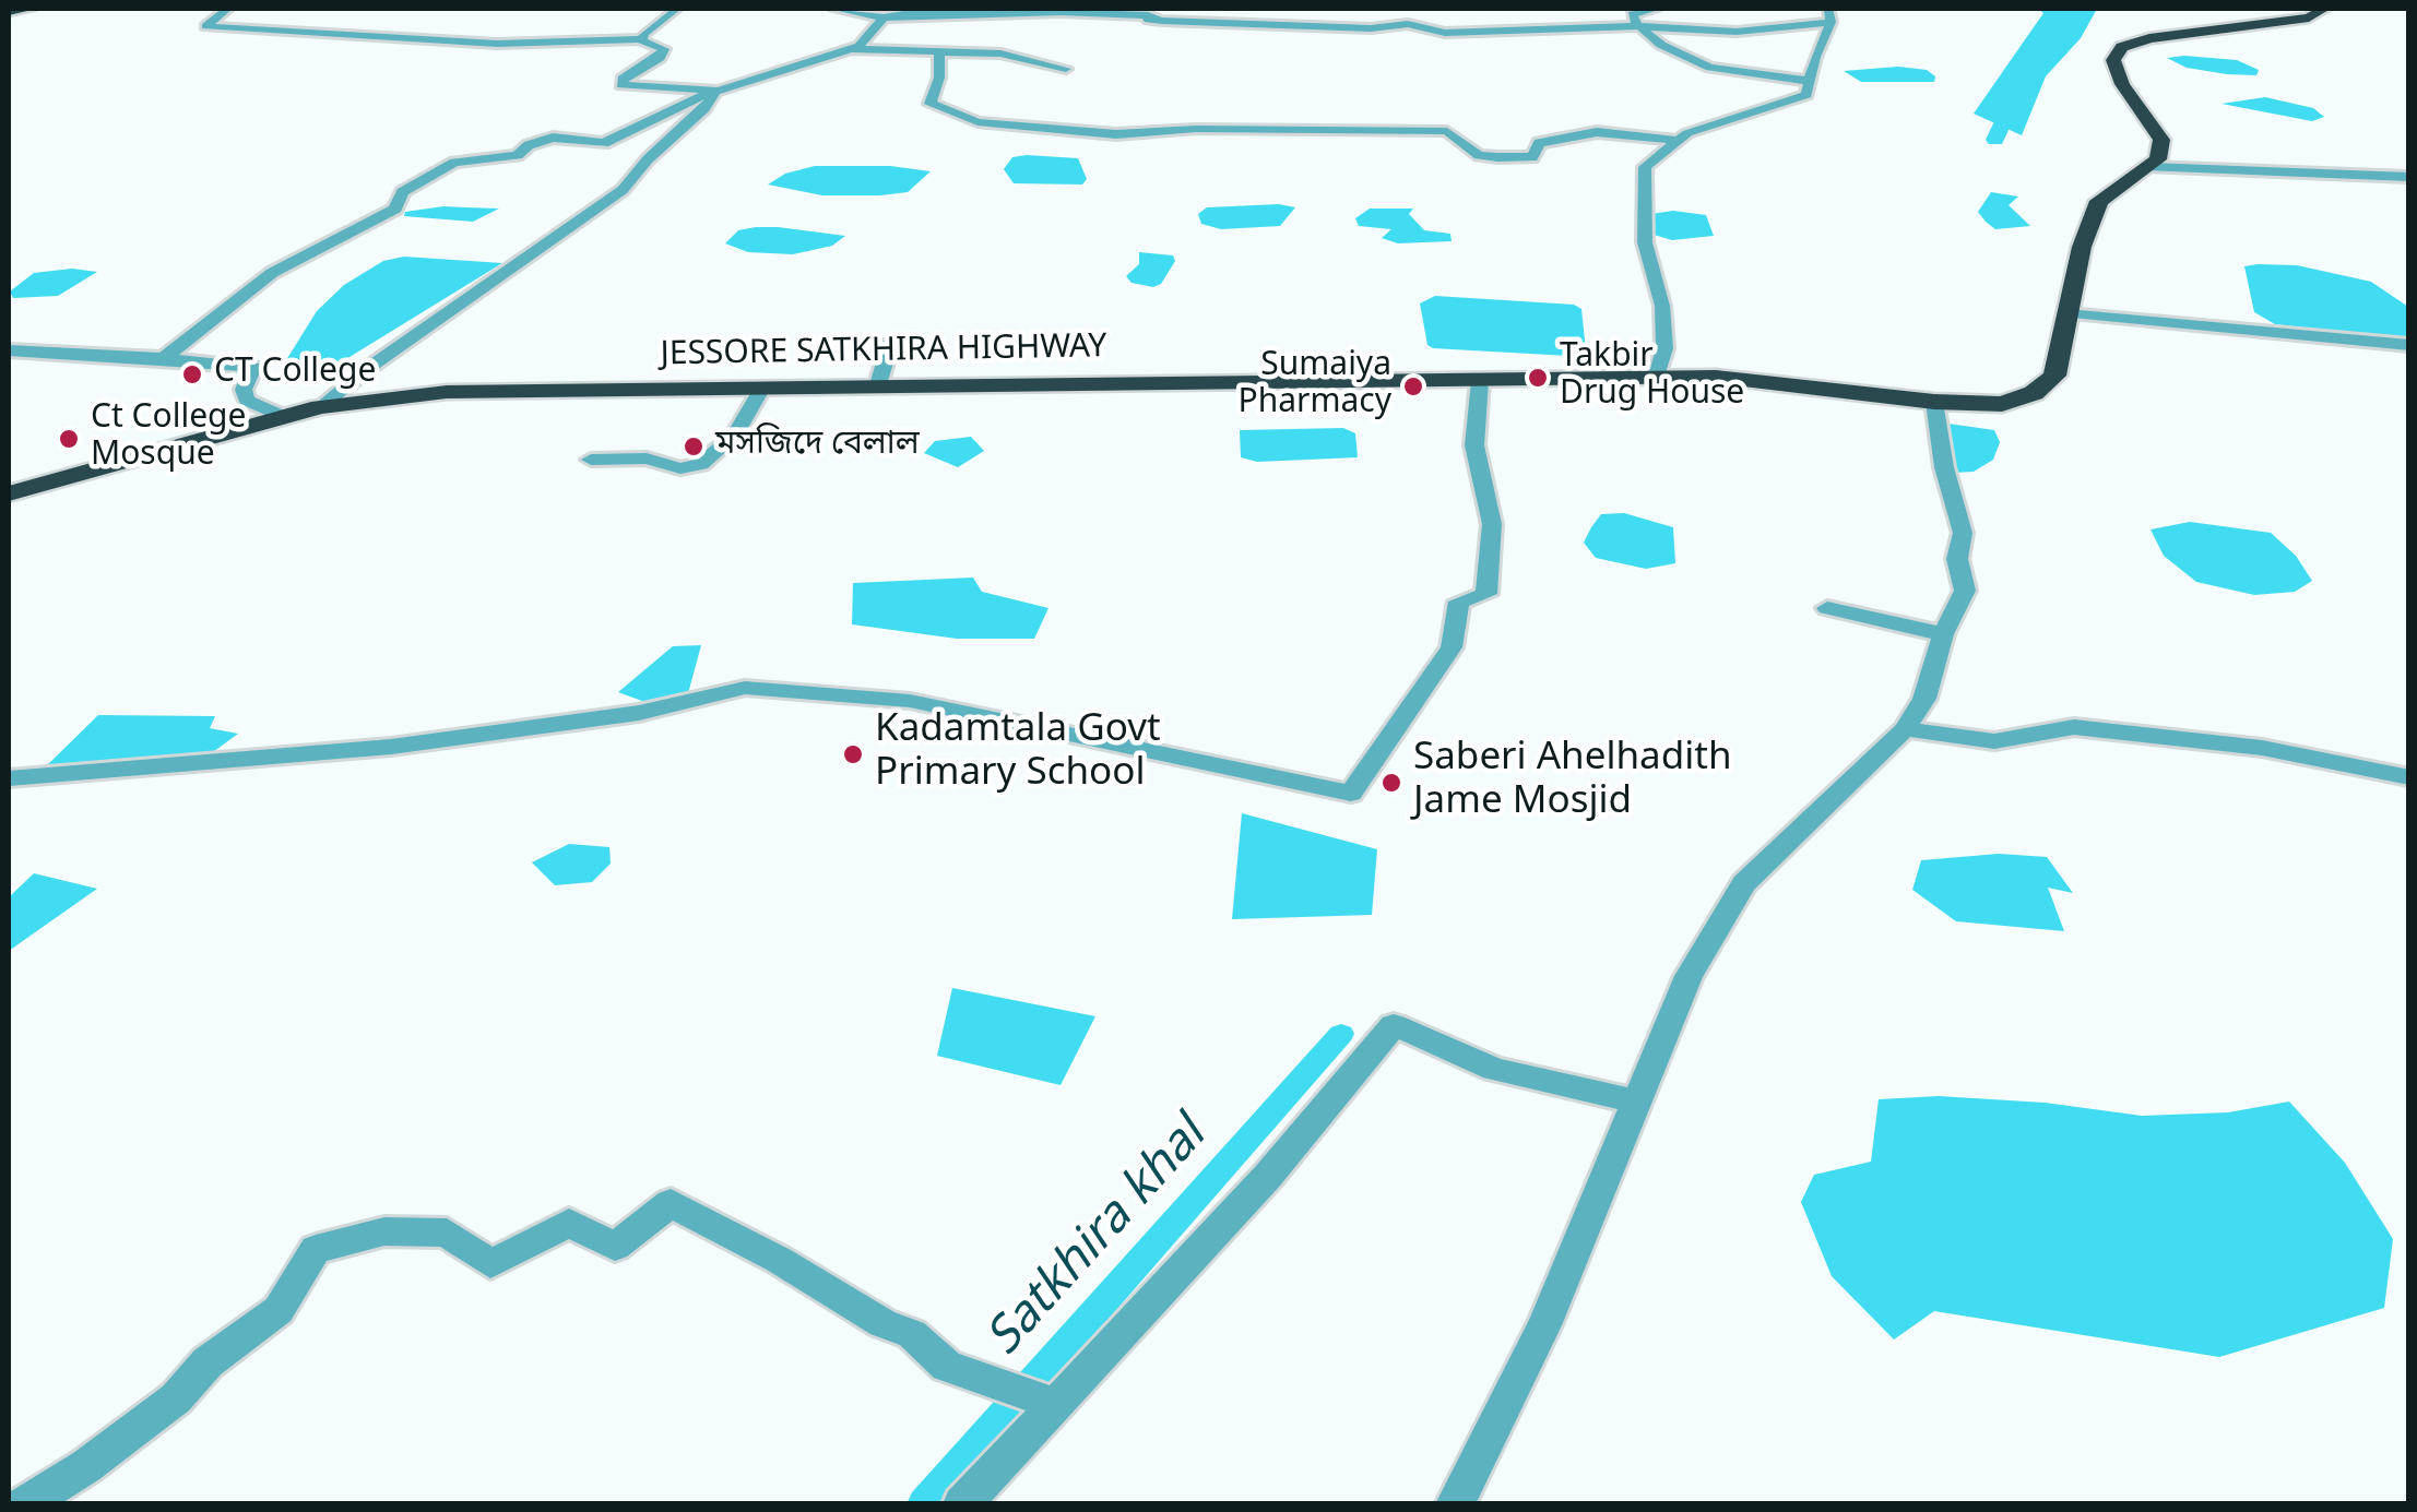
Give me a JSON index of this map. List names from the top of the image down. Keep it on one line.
{"streets":{"highway":["JESSORE SATKHIRA HIGHWAY"]},"water":["Satkhira khal"],"places":["CT College","Takbir Drug House","Sumaiya Pharmacy","Ct College Mosque","মসজিদে বেলাল","Kadamtala Govt Primary School","Saberi Ahelhadith Jame Mosjid"]}
